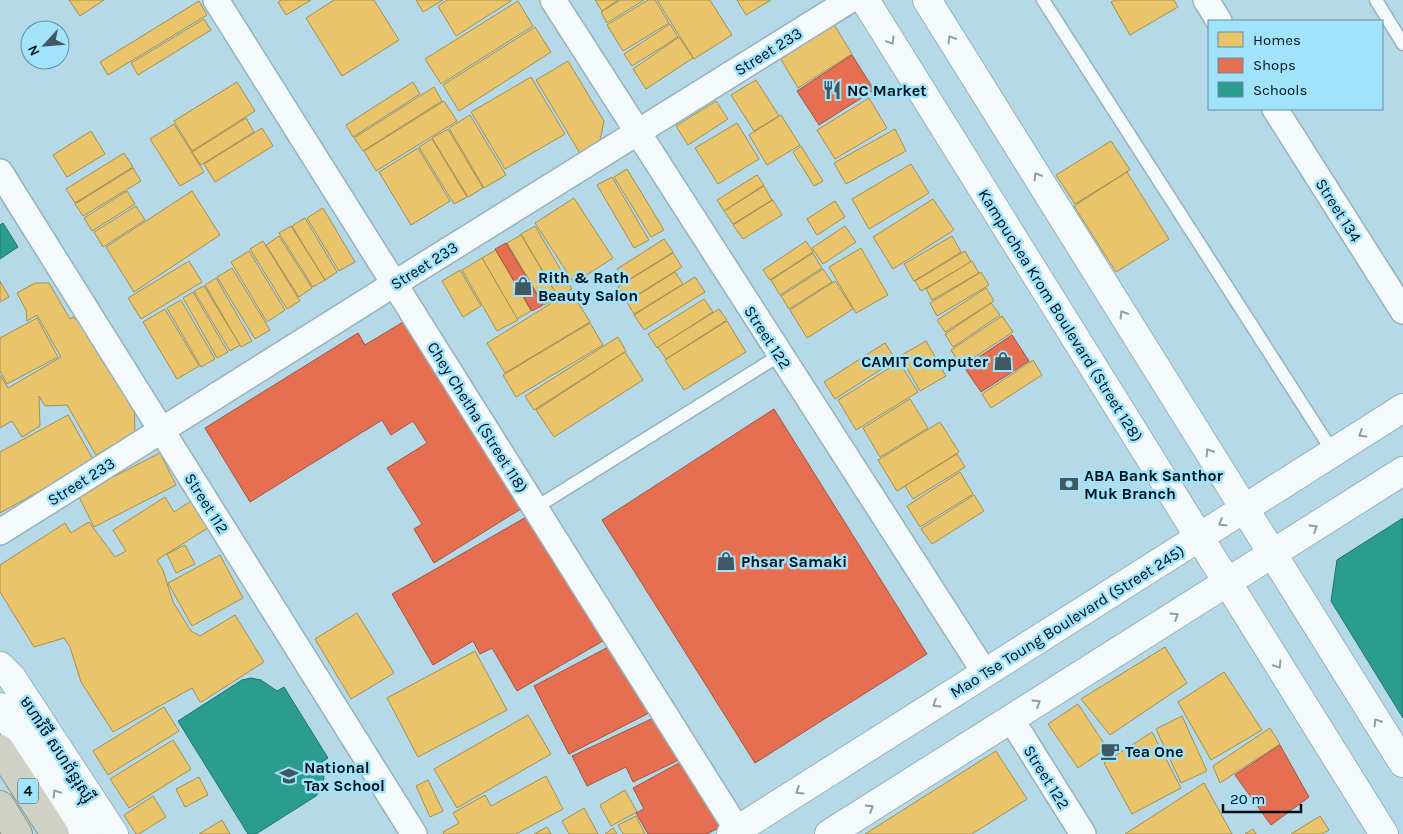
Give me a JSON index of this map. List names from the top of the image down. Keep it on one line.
{"streets":{"highway":["4"],"main road":["Kampuchea Krom Boulevard (Street 128)","Mao Tse Toung Boulevard (Street 245)","មហាវិថី សហព័ន្ធរុស្ស៊ី"],"street":["Street 233","Street 134","Street 122","Chey Chetha (Street 118)","Street 112"]},"crossings":[["Street 233","Street 122"],["Street 233","Chey Chetha (Street 118)"],["Street 233","Street 112"],["Kampuchea Krom Boulevard (Street 128)","Mao Tse Toung Boulevard (Street 245)"],["Street 122","Mao Tse Toung Boulevard (Street 245)"],["Chey Chetha (Street 118)","Mao Tse Toung Boulevard (Street 245)"]],"places":{"restaurant":["NC Market"],"shop":["Rith & Rath Beauty Salon","CAMIT Computer","Phsar Samaki"],"bank":["ABA Bank Santhor Muk Branch"],"cafe":["Tea One"],"school or university":["National Tax School"]},"legend":["Homes","Shops","Schools"],"scale_bar":"20 m","north":"bottom left"}
